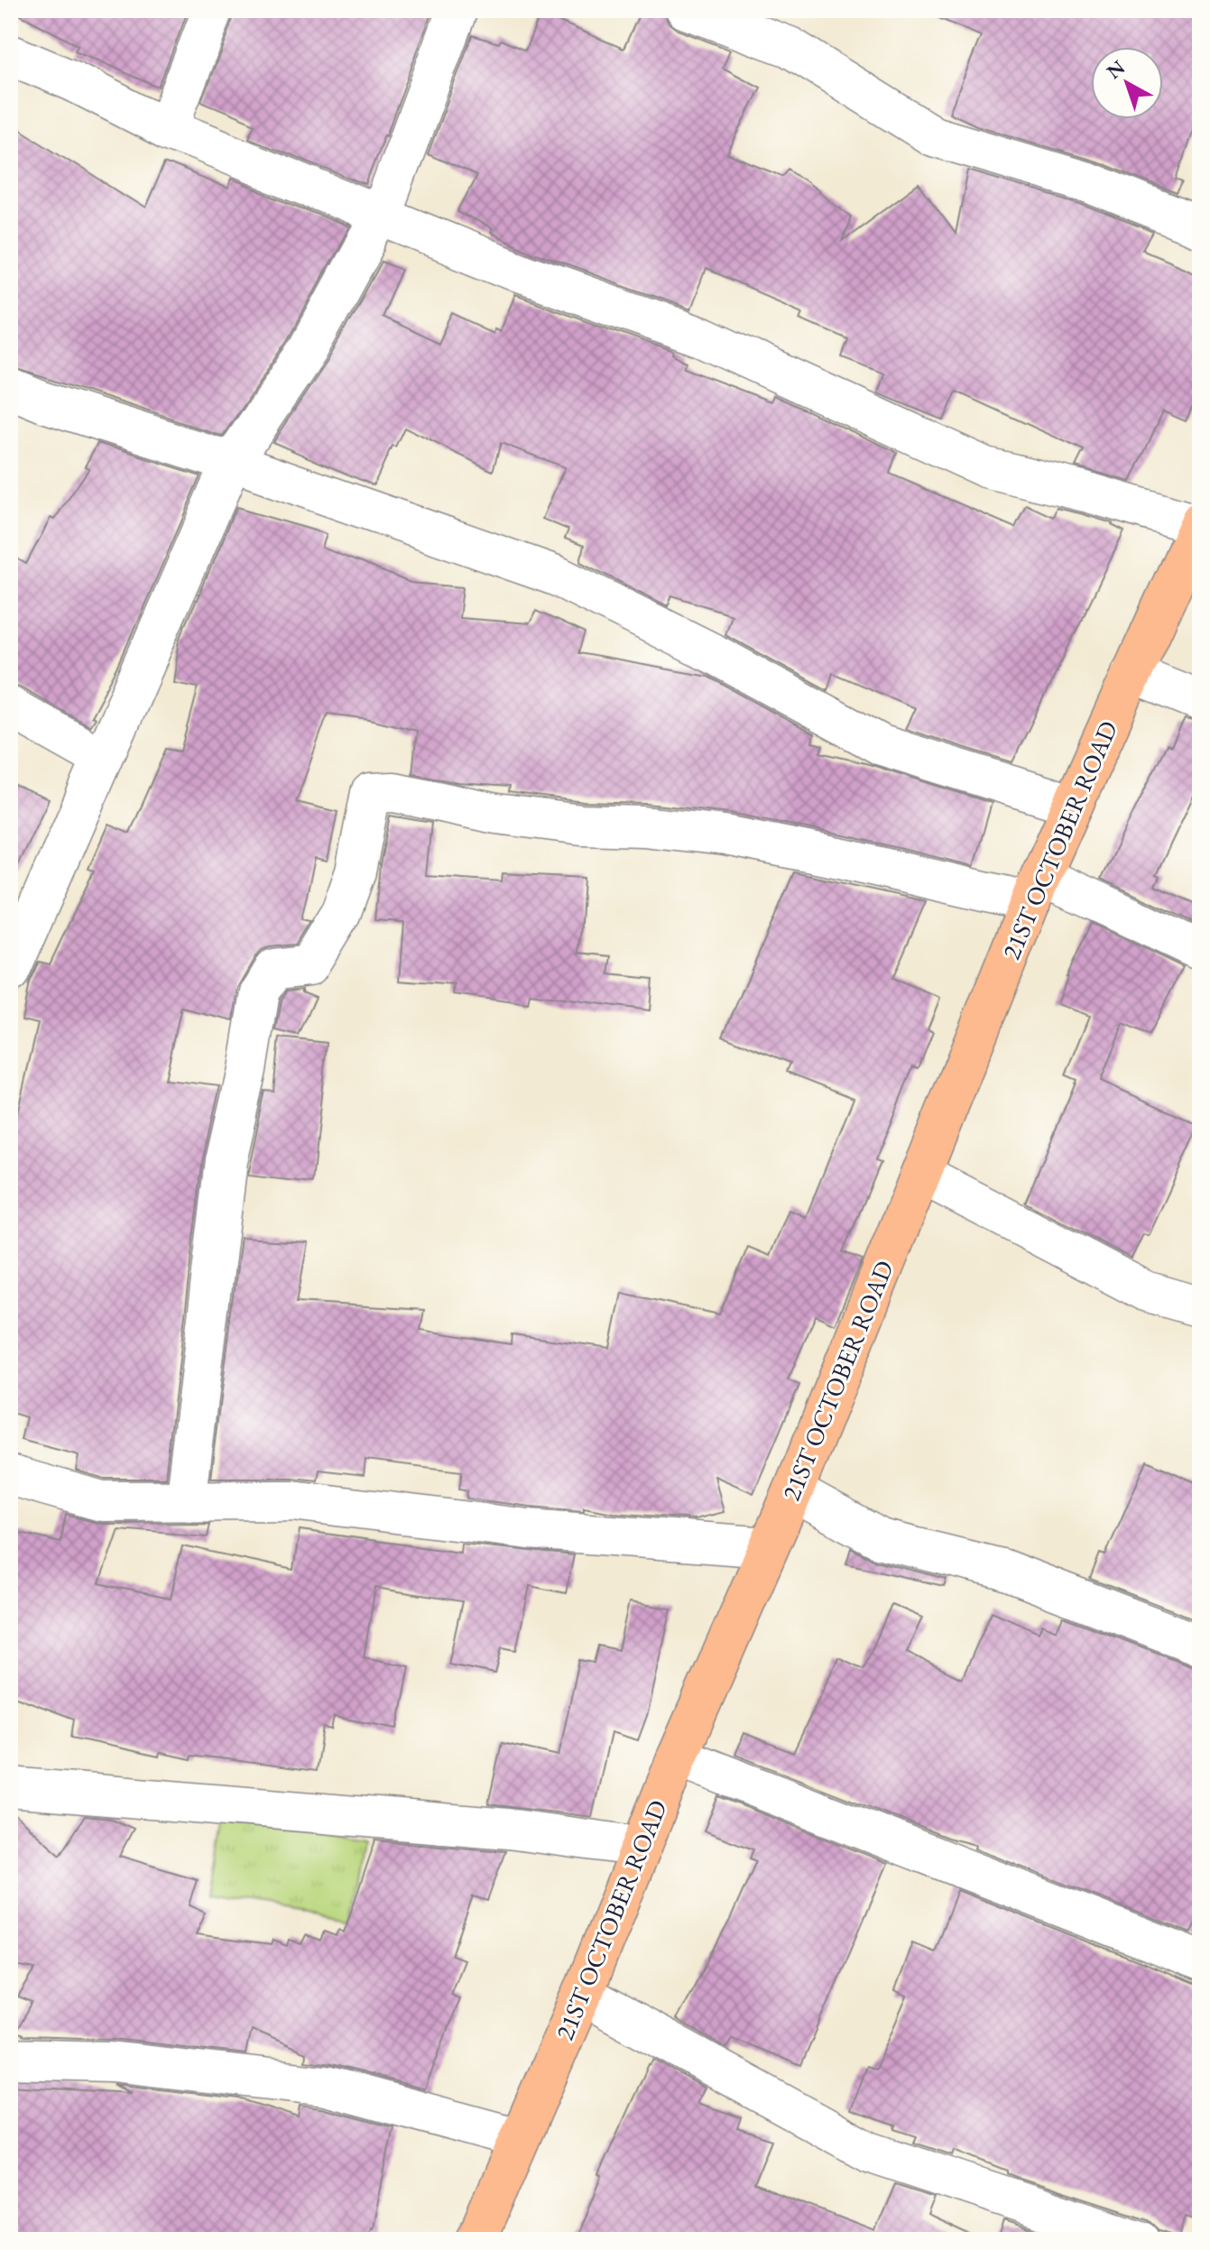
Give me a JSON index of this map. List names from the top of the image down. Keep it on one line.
{"streets":{"main road":["21ST OCTOBER ROAD"]},"north":"top left"}
